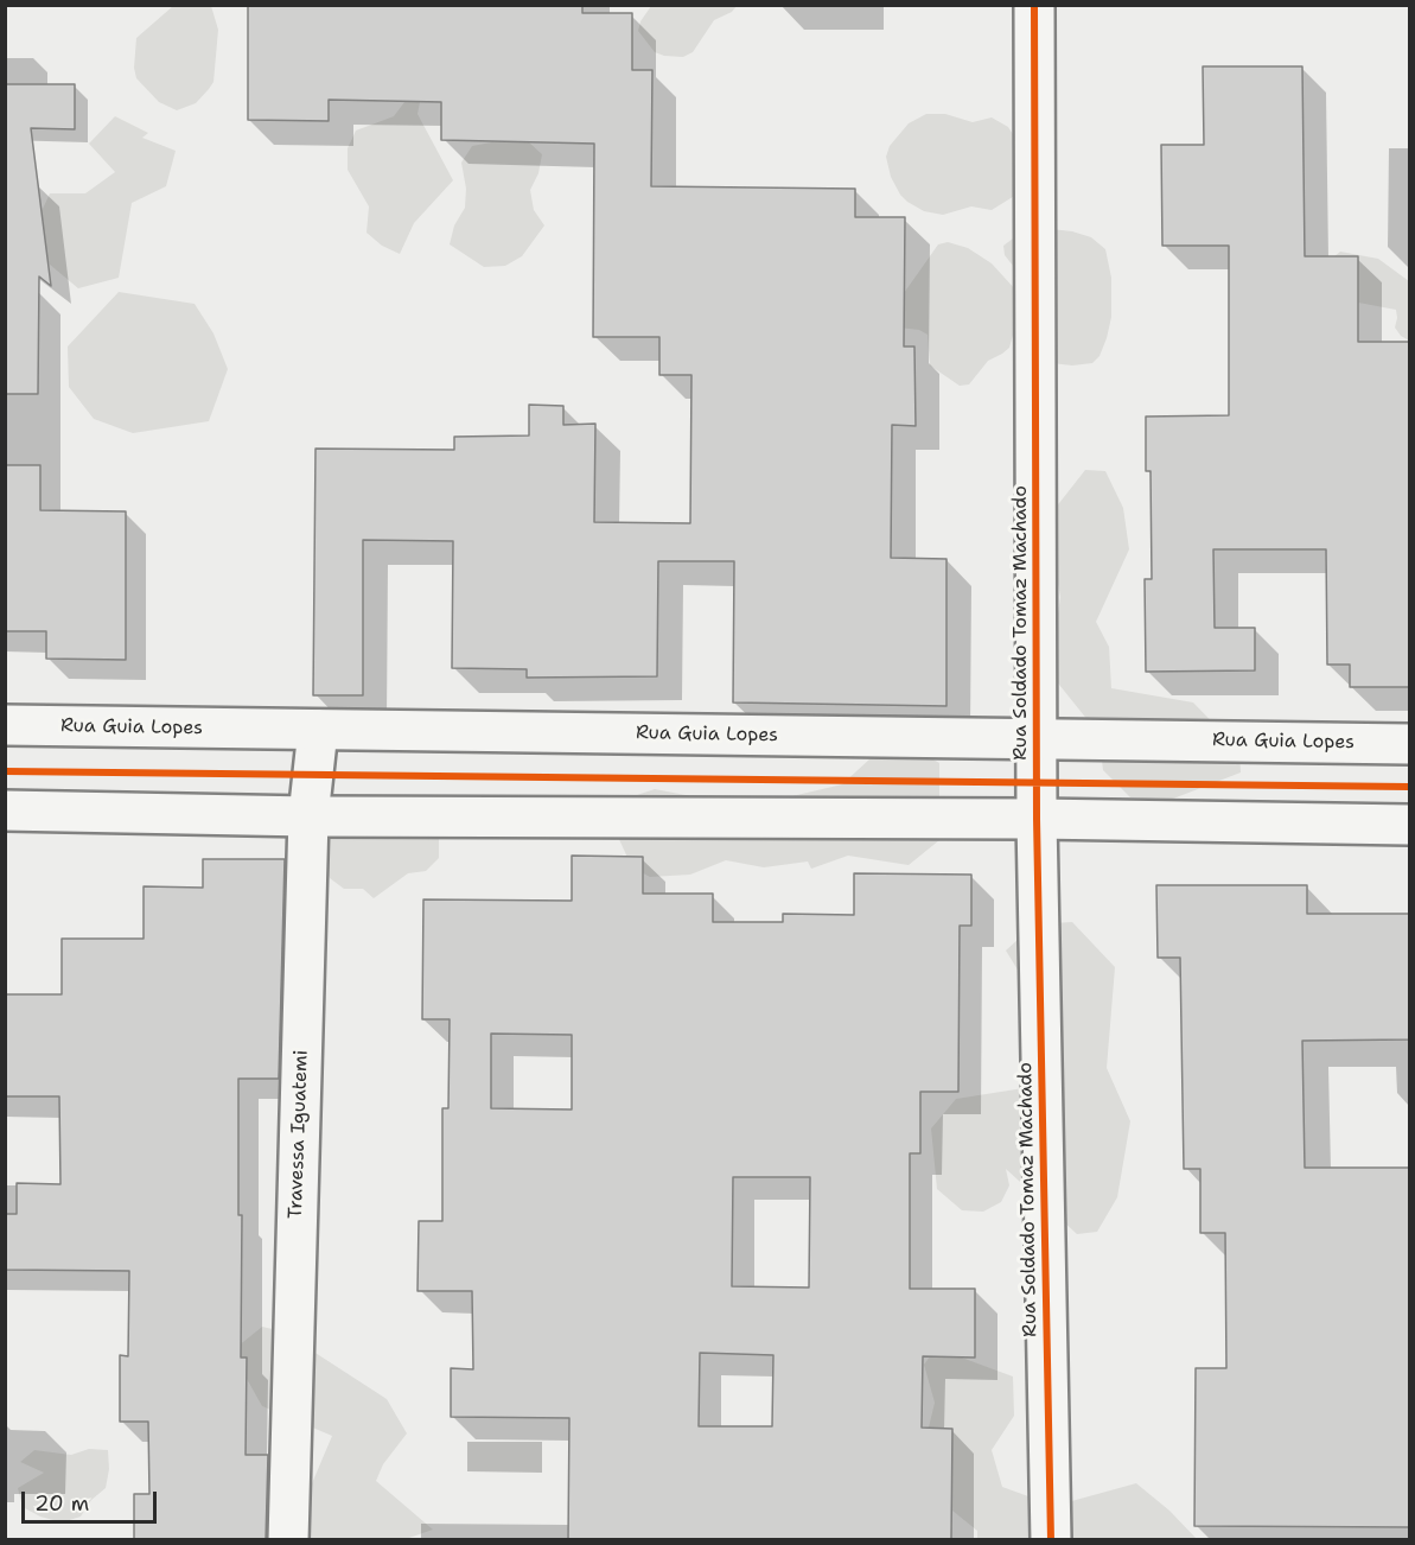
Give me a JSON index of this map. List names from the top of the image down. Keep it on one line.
{"streets":{"main road":["Rua Soldado Tomaz Machado","Rua Guia Lopes","Travessa Iguatemi"]},"crossings":[["Rua Soldado Tomaz Machado","Rua Guia Lopes"],["Rua Guia Lopes","Travessa Iguatemi"]],"scale_bar":"20 m"}
